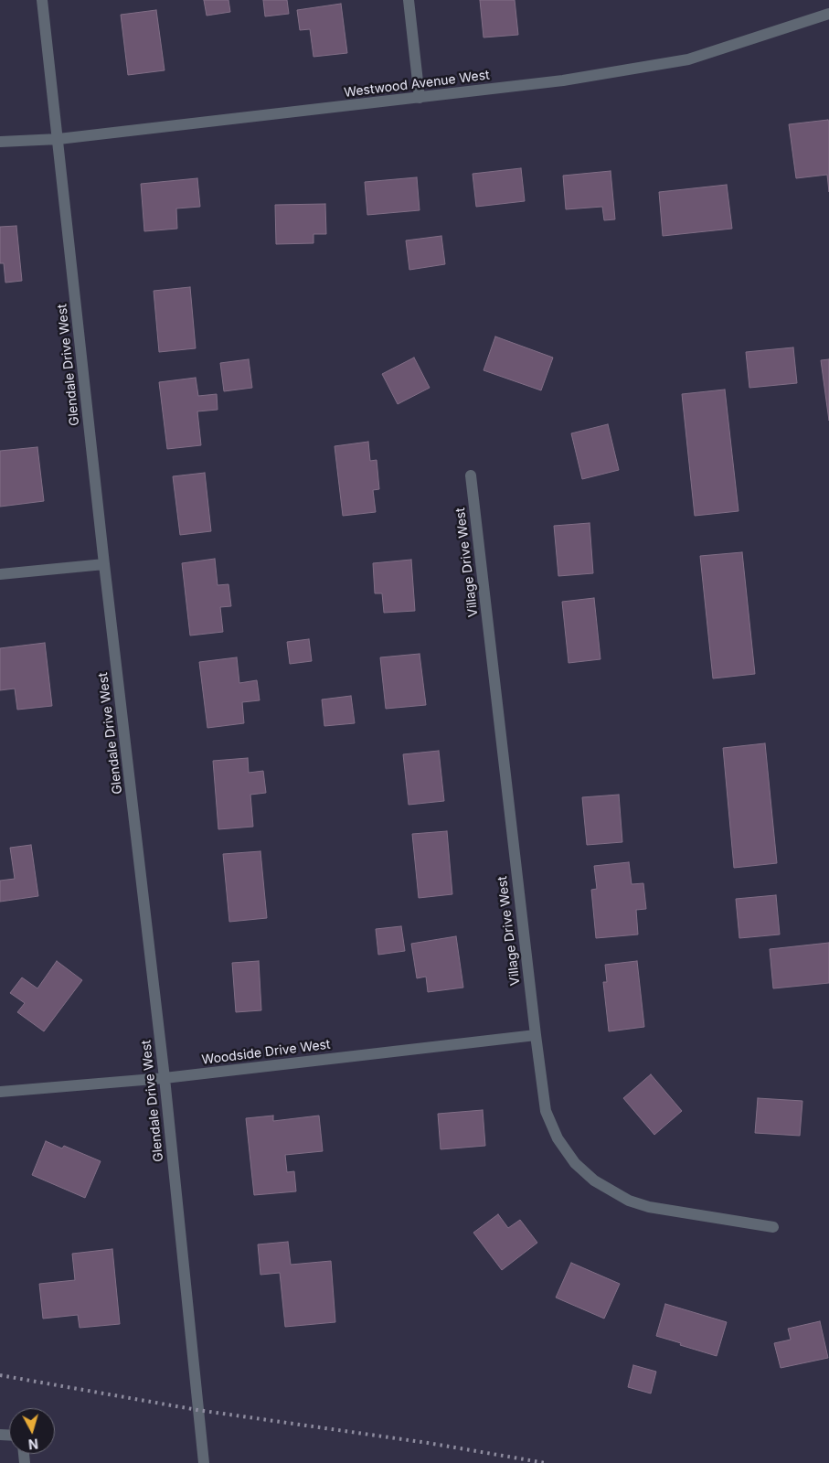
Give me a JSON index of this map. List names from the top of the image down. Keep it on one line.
{"streets":{"street":["Westwood Avenue West","Glendale Drive West","Village Drive West","Woodside Drive West"]},"crossings":[["Westwood Avenue West","Glendale Drive West"],["Glendale Drive West","Woodside Drive West"],["Village Drive West","Woodside Drive West"]],"north":"bottom"}
